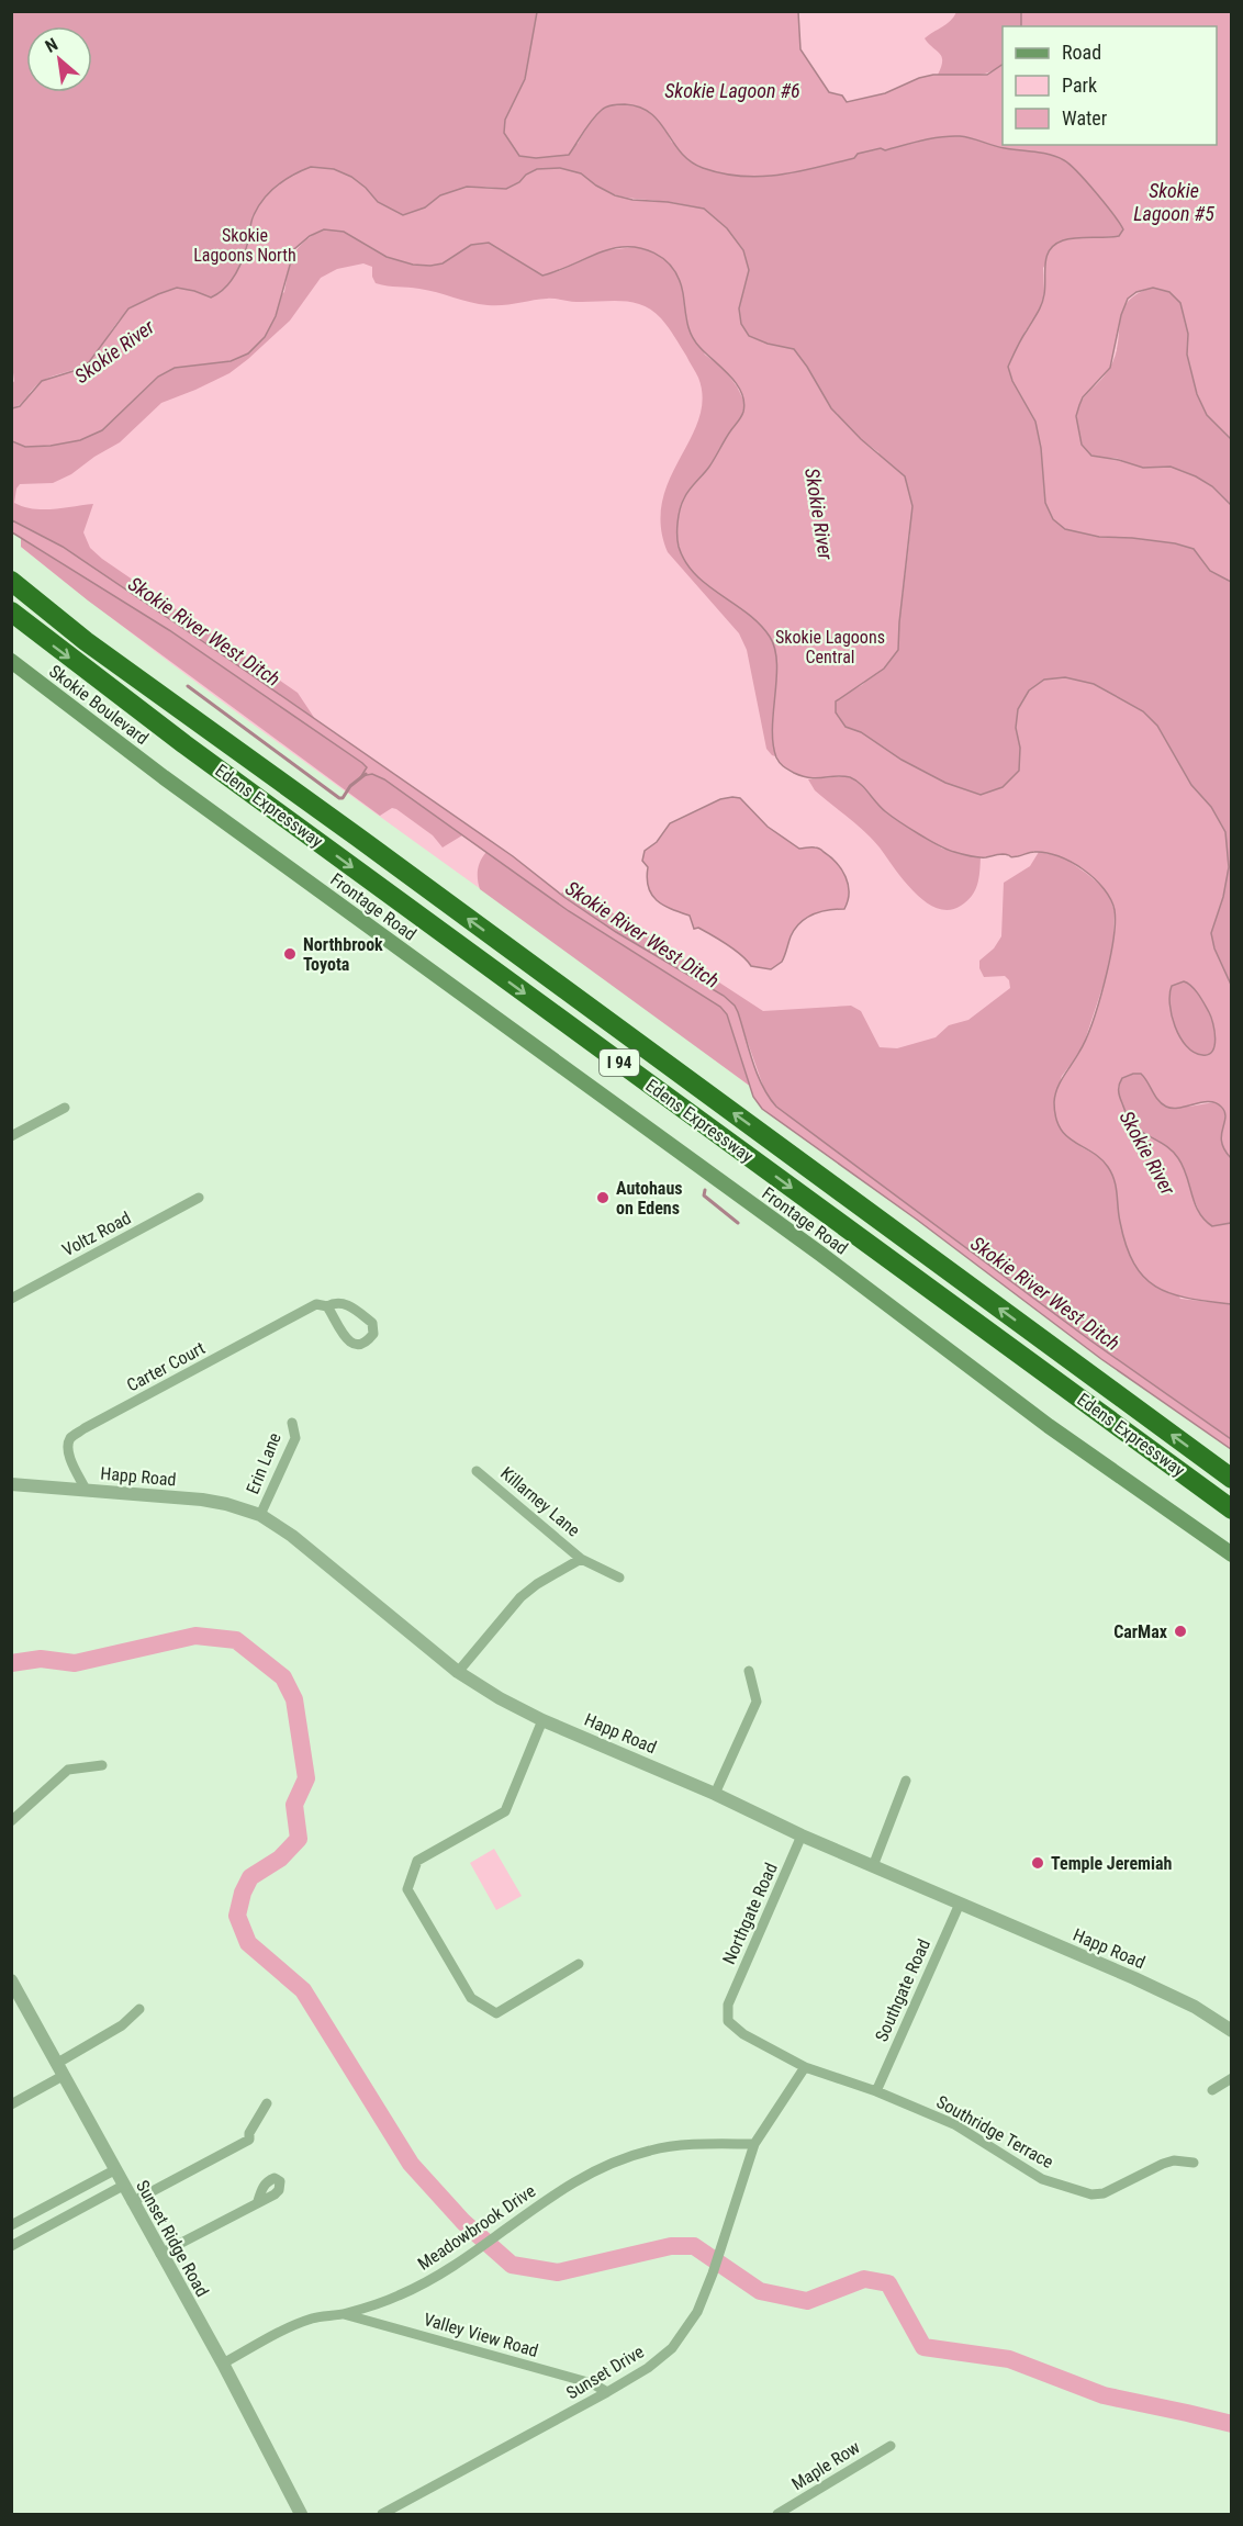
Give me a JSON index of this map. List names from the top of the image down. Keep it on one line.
{"streets":{"highway":["Edens Expressway","I 94"],"main road":["Skokie Boulevard","Frontage Road"],"street":["Voltz Road","Carter Court","Erin Lane","Happ Road","Killarney Lane","Northgate Road","Southgate Road","Southridge Terrace","Meadowbrook Drive","Sunset Ridge Road","Valley View Road","Sunset Drive","Maple Row"]},"crossings":[["Skokie Boulevard","Frontage Road"],["Carter Court","Happ Road"],["Erin Lane","Happ Road"],["Happ Road","Killarney Lane"],["Happ Road","Northgate Road"],["Happ Road","Southgate Road"],["Northgate Road","Southridge Terrace"],["Southgate Road","Southridge Terrace"],["Southridge Terrace","Sunset Drive"],["Meadowbrook Drive","Sunset Ridge Road"],["Meadowbrook Drive","Valley View Road"],["Meadowbrook Drive","Sunset Drive"],["Valley View Road","Sunset Drive"]],"water":["Skokie Lagoon #6","Skokie Lagoon #5","Skokie River","Skokie River West Ditch"],"parks":["Skokie Lagoons North","Skokie Lagoons Central"],"places":["Northbrook Toyota","Autohaus on Edens","CarMax","Temple Jeremiah"],"legend":["Road","Park","Water"],"north":"top left"}
